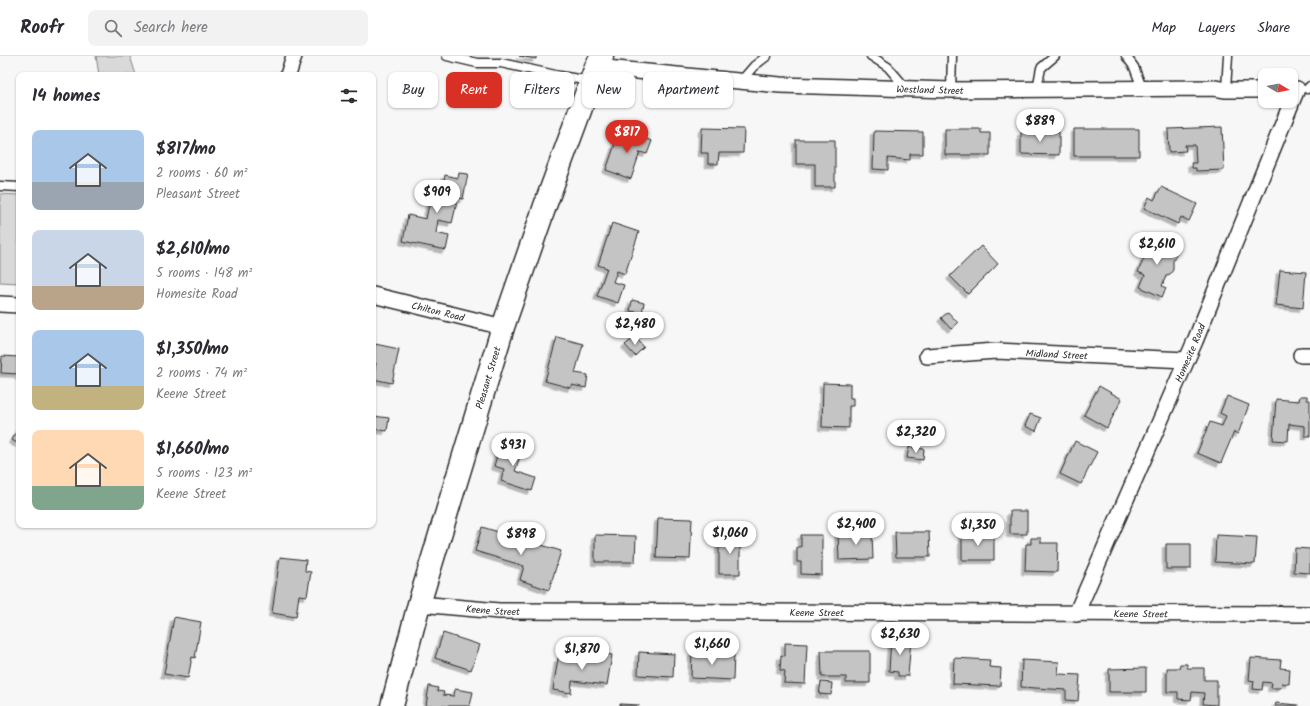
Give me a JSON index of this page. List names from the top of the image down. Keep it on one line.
{"streets":{"main road":["Pleasant Street"],"street":["Westland Street","Chilton Road","Homesite Road","Midland Street","Keene Street"]},"crossings":[["Westland Street","Pleasant Street"],["Chilton Road","Pleasant Street"],["Homesite Road","Midland Street"],["Homesite Road","Keene Street"],["Pleasant Street","Keene Street"]],"north":"right","page":{"header":"Roofr","search":"Search here","nav":["Map","Layers","Share"],"chip":["Buy","Rent","Filters","New","Apartment"],"heading":"14 homes","price":["$889","$817","$909","$2,610","$2,480","$2,320","$931","$2,400","$1,350","$1,060","$898","$2,630","$1,660","$1,870"],"list":[{"name":"$817/mo","note":"2 rooms · 60 m² · Pleasant Street"},{"name":"$2,610/mo","note":"5 rooms · 148 m² · Homesite Road"},{"name":"$1,350/mo","note":"2 rooms · 74 m² · Keene Street"},{"name":"$1,660/mo","note":"5 rooms · 123 m² · Keene Street"}]}}
